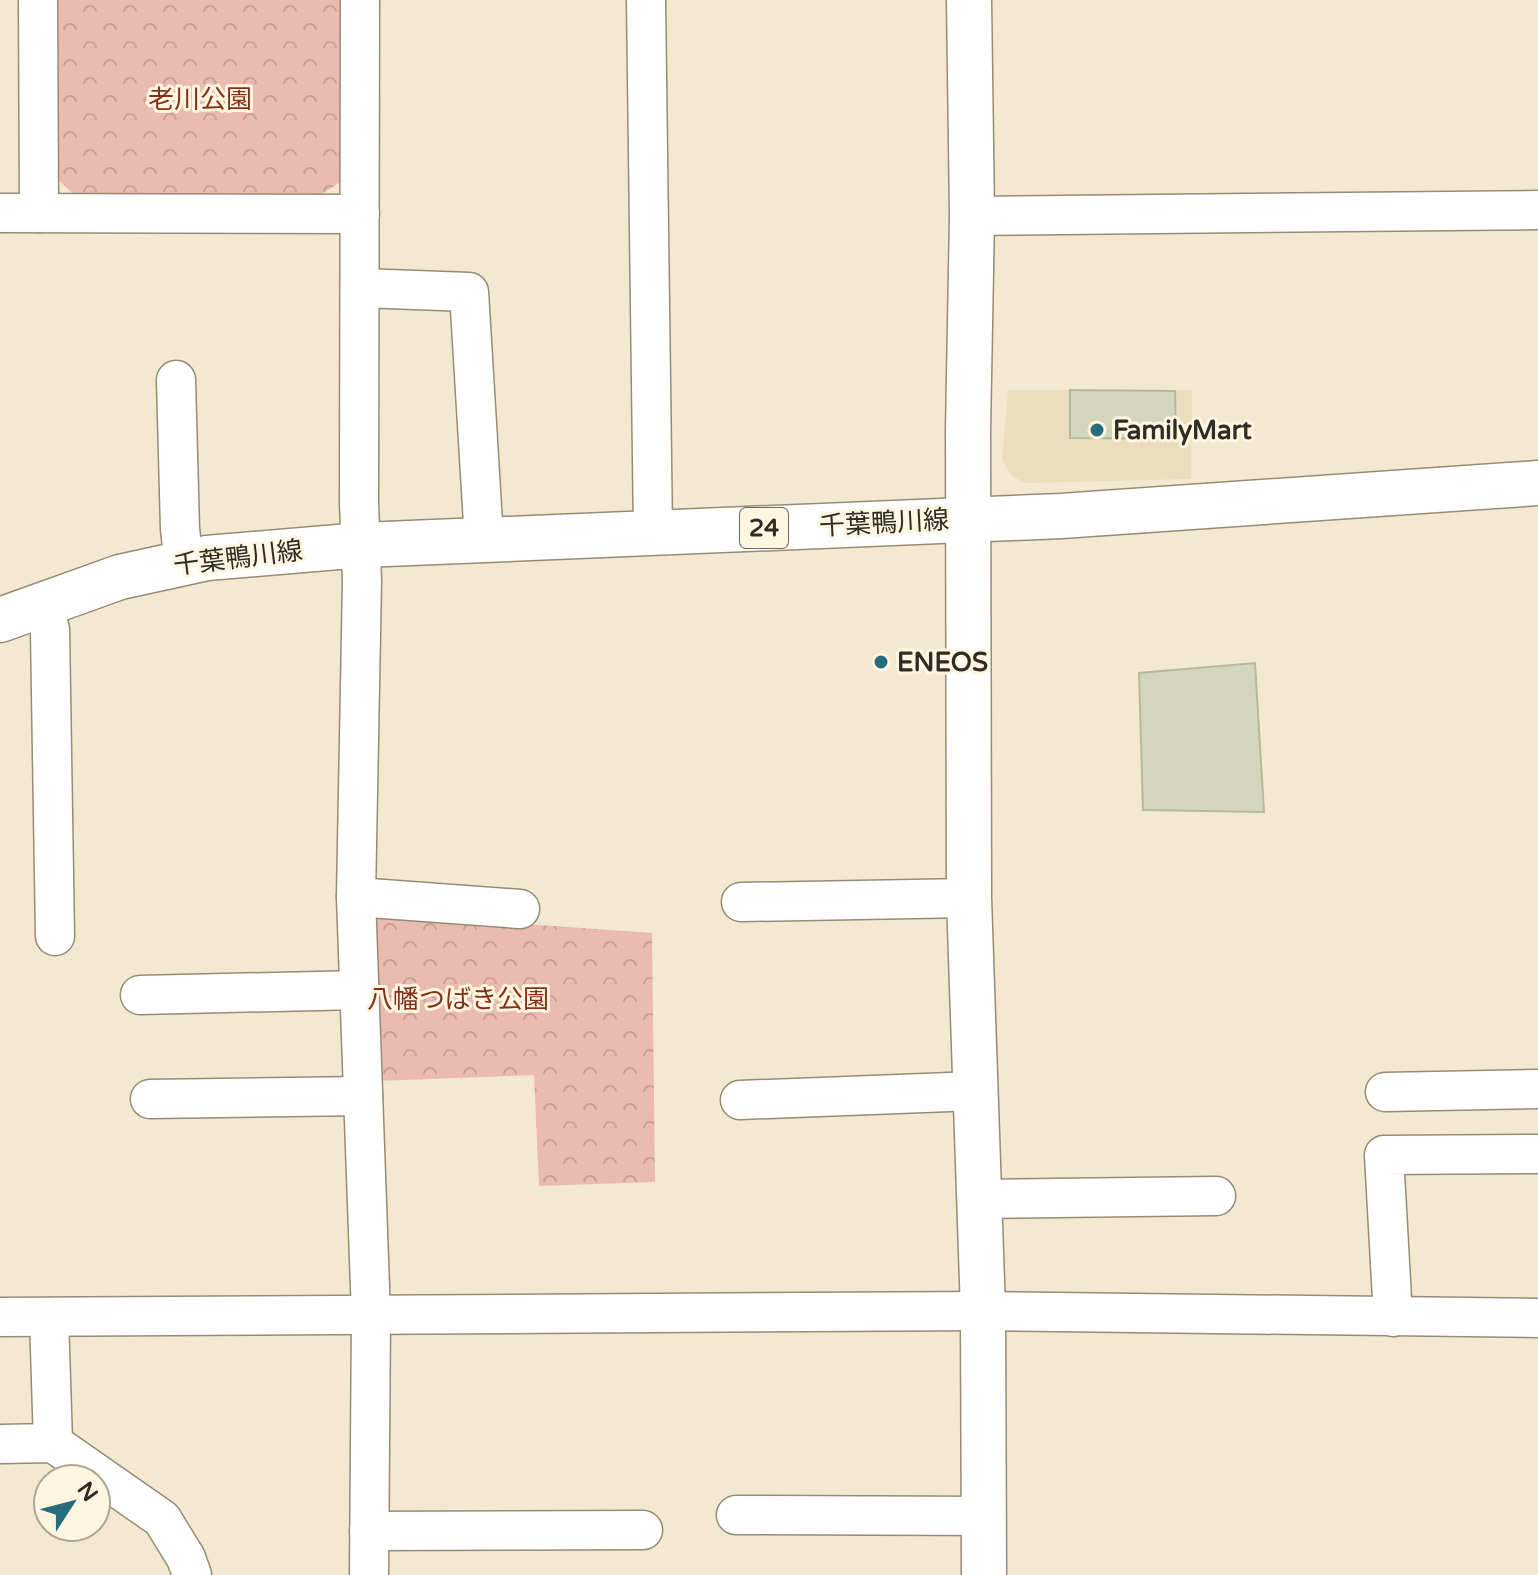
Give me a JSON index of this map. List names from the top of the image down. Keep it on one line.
{"streets":{"street":["千葉鴨川線","24"]},"parks":["老川公園","八幡つばき公園"],"places":["FamilyMart","ENEOS"],"north":"top right"}
